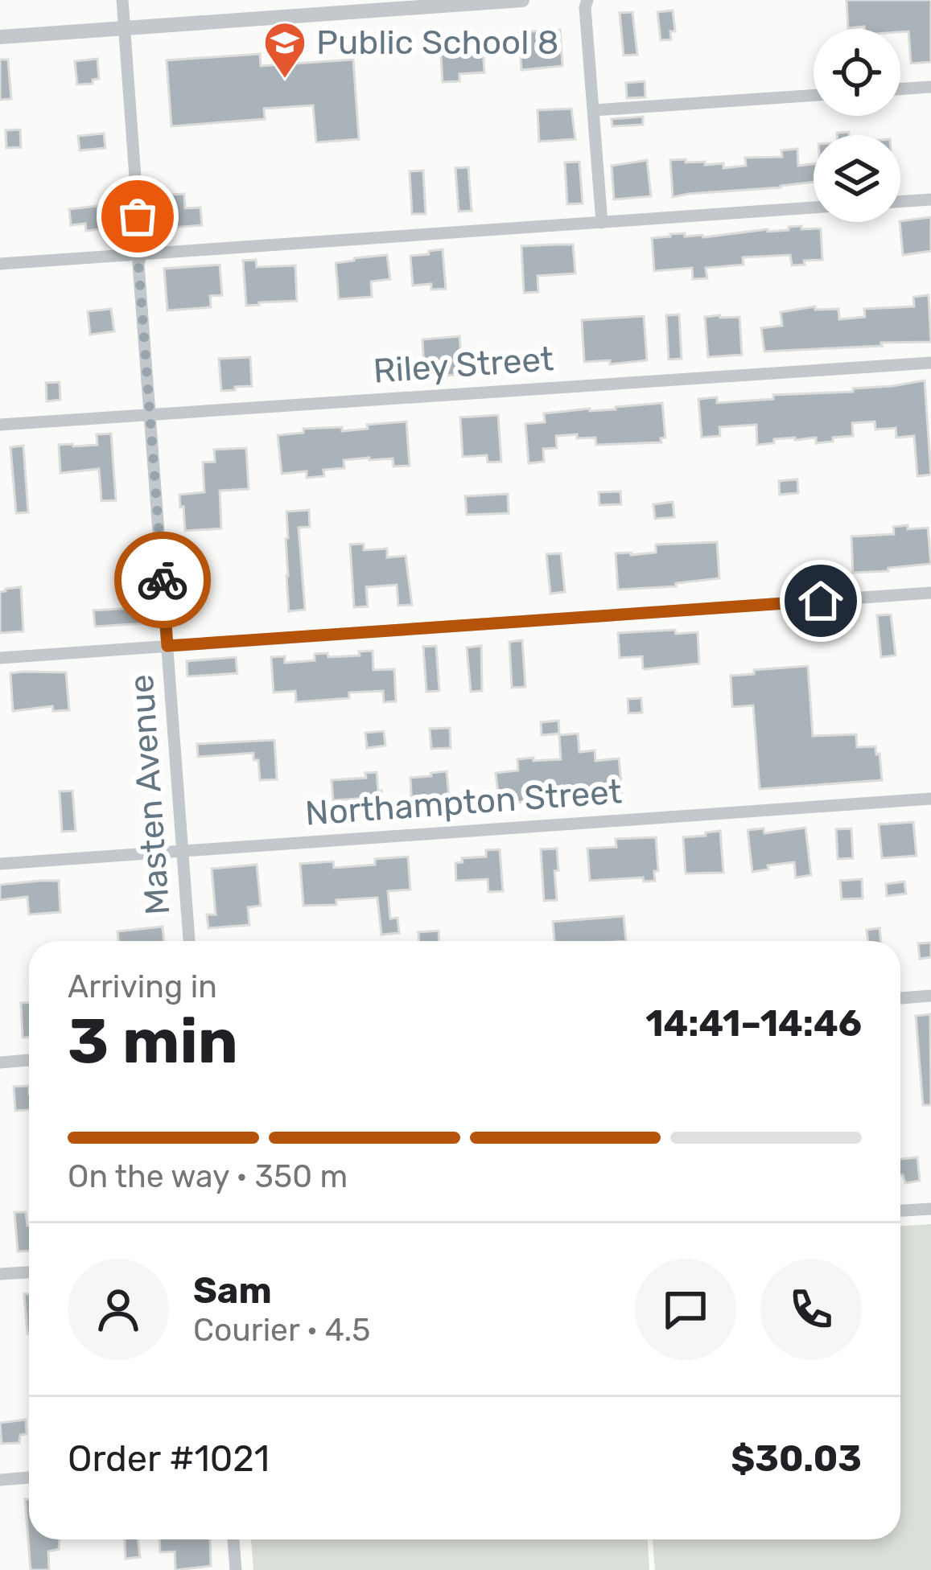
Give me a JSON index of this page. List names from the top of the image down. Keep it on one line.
{"streets":{"street":["Riley Street","Masten Avenue","Northampton Street"]},"crossings":[["Riley Street","Masten Avenue"],["Masten Avenue","Northampton Street"]],"places":{"school or university":["Public School 8"]},"page":{"heading":["3 min","Arriving in","14:41–14:46"],"panel":["Sam","Courier · 4.5","Order #1021","$30.03"],"bar":"On the way · 350 m"}}
